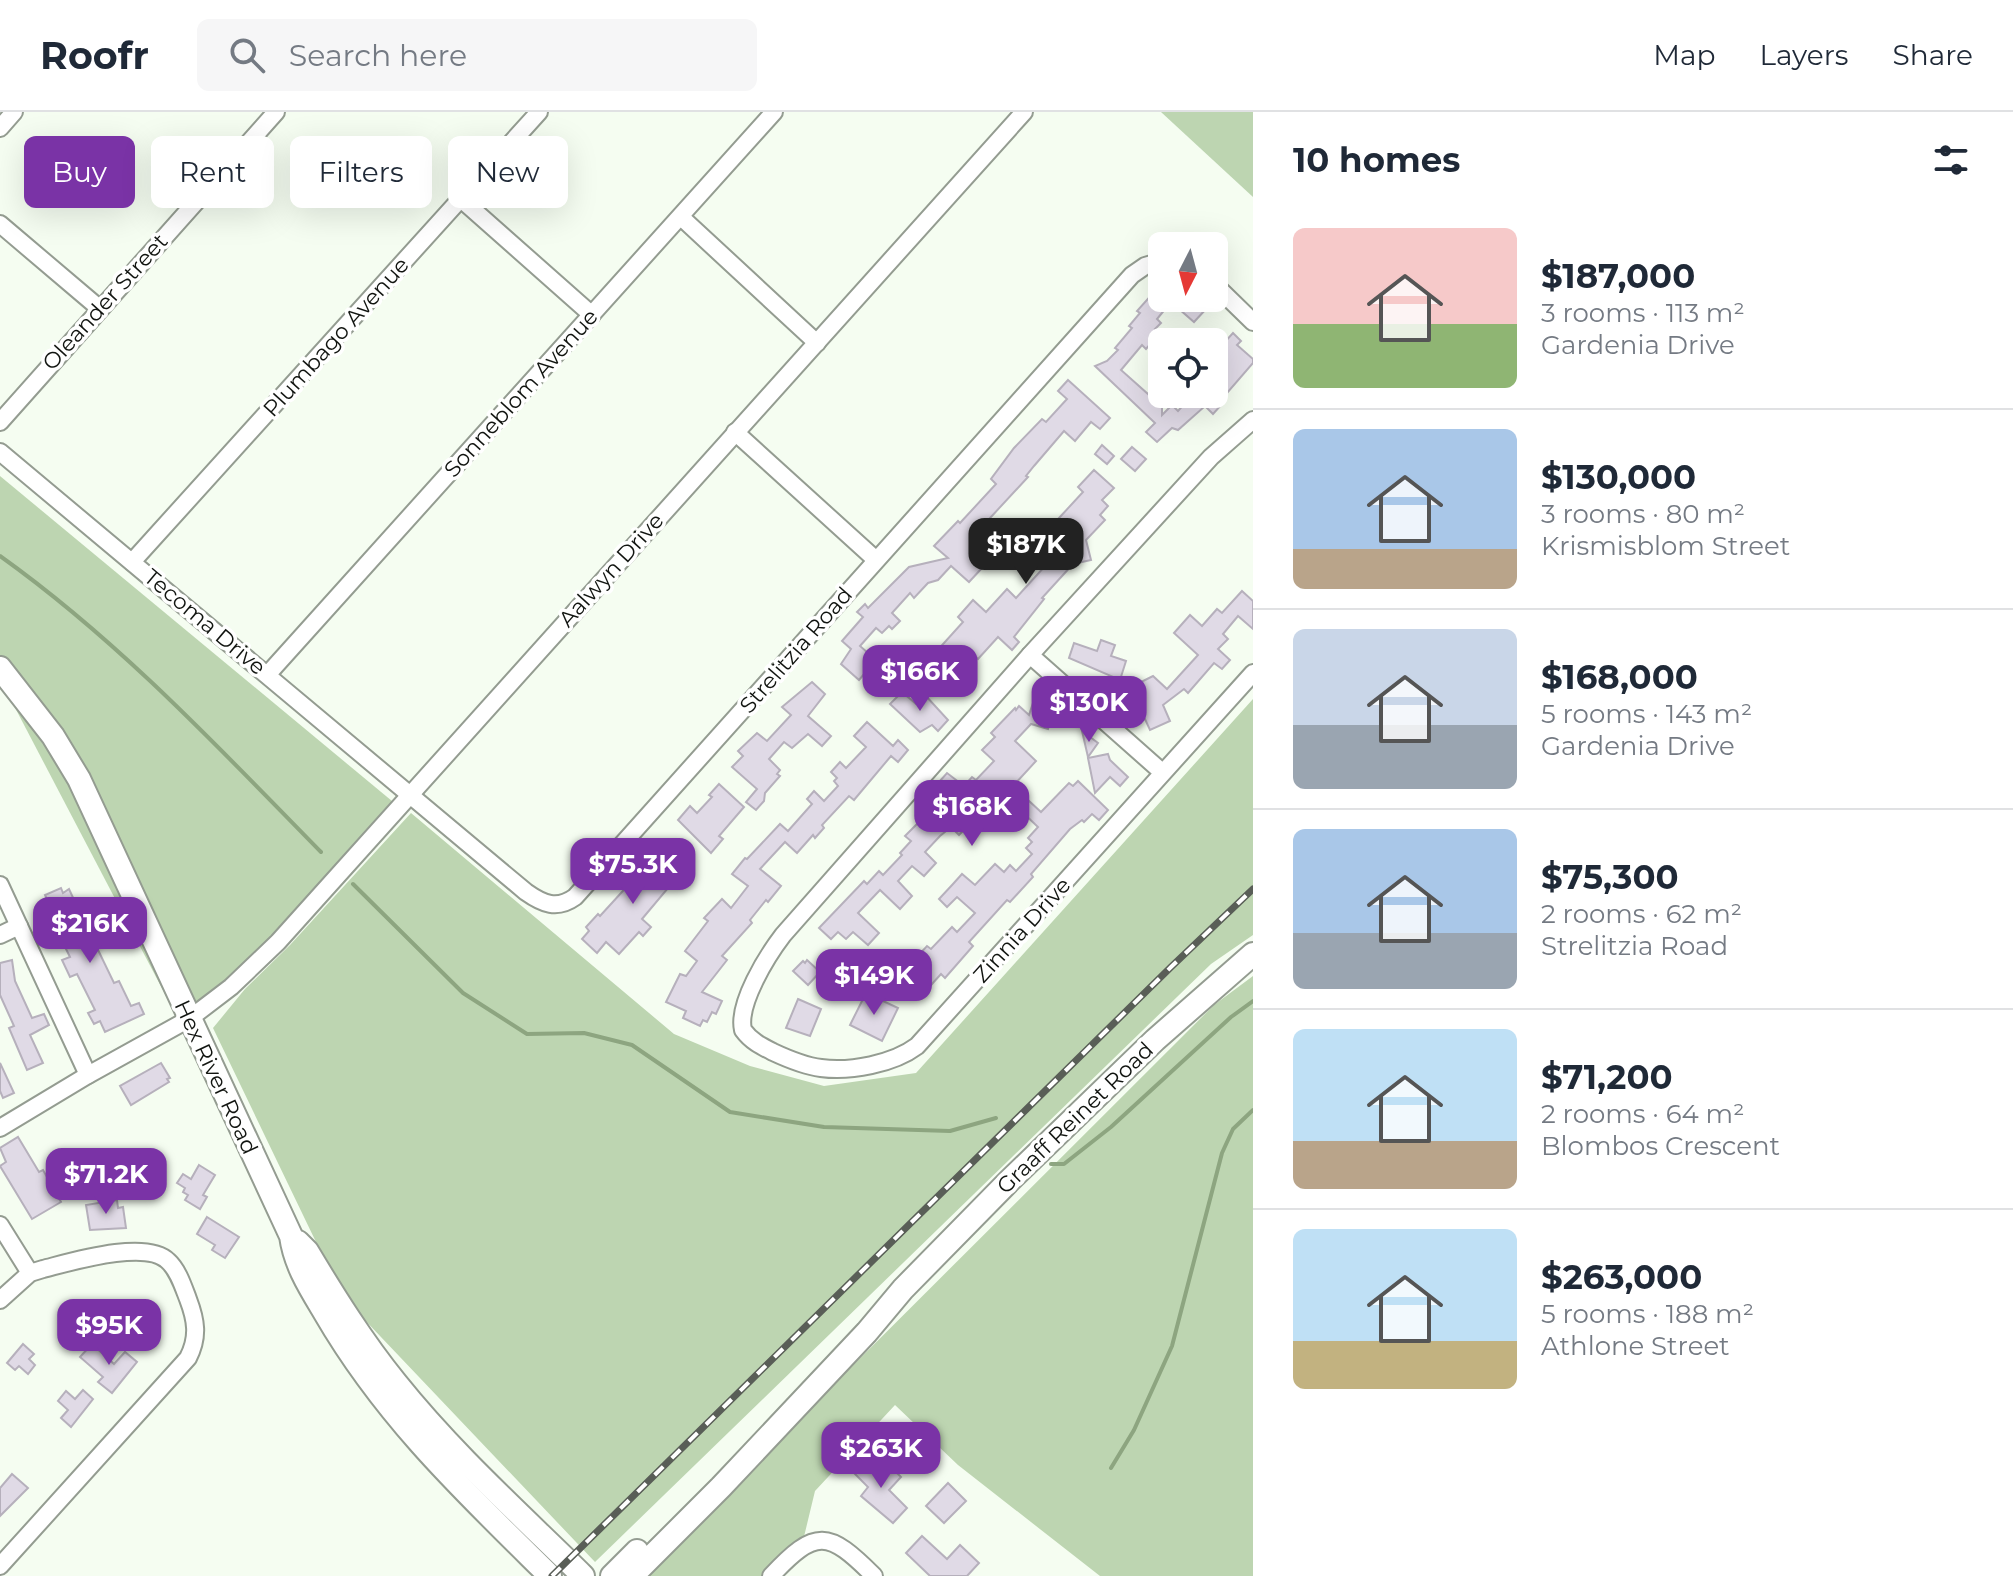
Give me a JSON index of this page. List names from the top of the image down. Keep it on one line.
{"streets":{"street":["Oleander Street","Plumbago Avenue","Sonneblom Avenue","Aalwyn Drive","Tecoma Drive","Strelitzia Road","Zinnia Drive","Hex River Road","Graaff Reinet Road"]},"crossings":[["Plumbago Avenue","Tecoma Drive"],["Sonneblom Avenue","Tecoma Drive"],["Aalwyn Drive","Tecoma Drive"],["Aalwyn Drive","Strelitzia Road"],["Aalwyn Drive","Hex River Road"],["Tecoma Drive","Strelitzia Road"]],"north":"bottom","page":{"header":"Roofr","search":"Search here","nav":["Map","Layers","Share"],"heading":"10 homes","chip":["Buy","Rent","Filters","New"],"list":[{"name":"$187,000","note":"3 rooms · 113 m² · Gardenia Drive"},{"name":"$130,000","note":"3 rooms · 80 m² · Krismisblom Street"},{"name":"$168,000","note":"5 rooms · 143 m² · Gardenia Drive"},{"name":"$75,300","note":"2 rooms · 62 m² · Strelitzia Road"},{"name":"$71,200","note":"2 rooms · 64 m² · Blombos Crescent"},{"name":"$263,000","note":"5 rooms · 188 m² · Athlone Street"}],"price":["$187K","$166K","$130K","$168K","$75.3K","$216K","$149K","$71.2K","$95K","$263K"]}}
